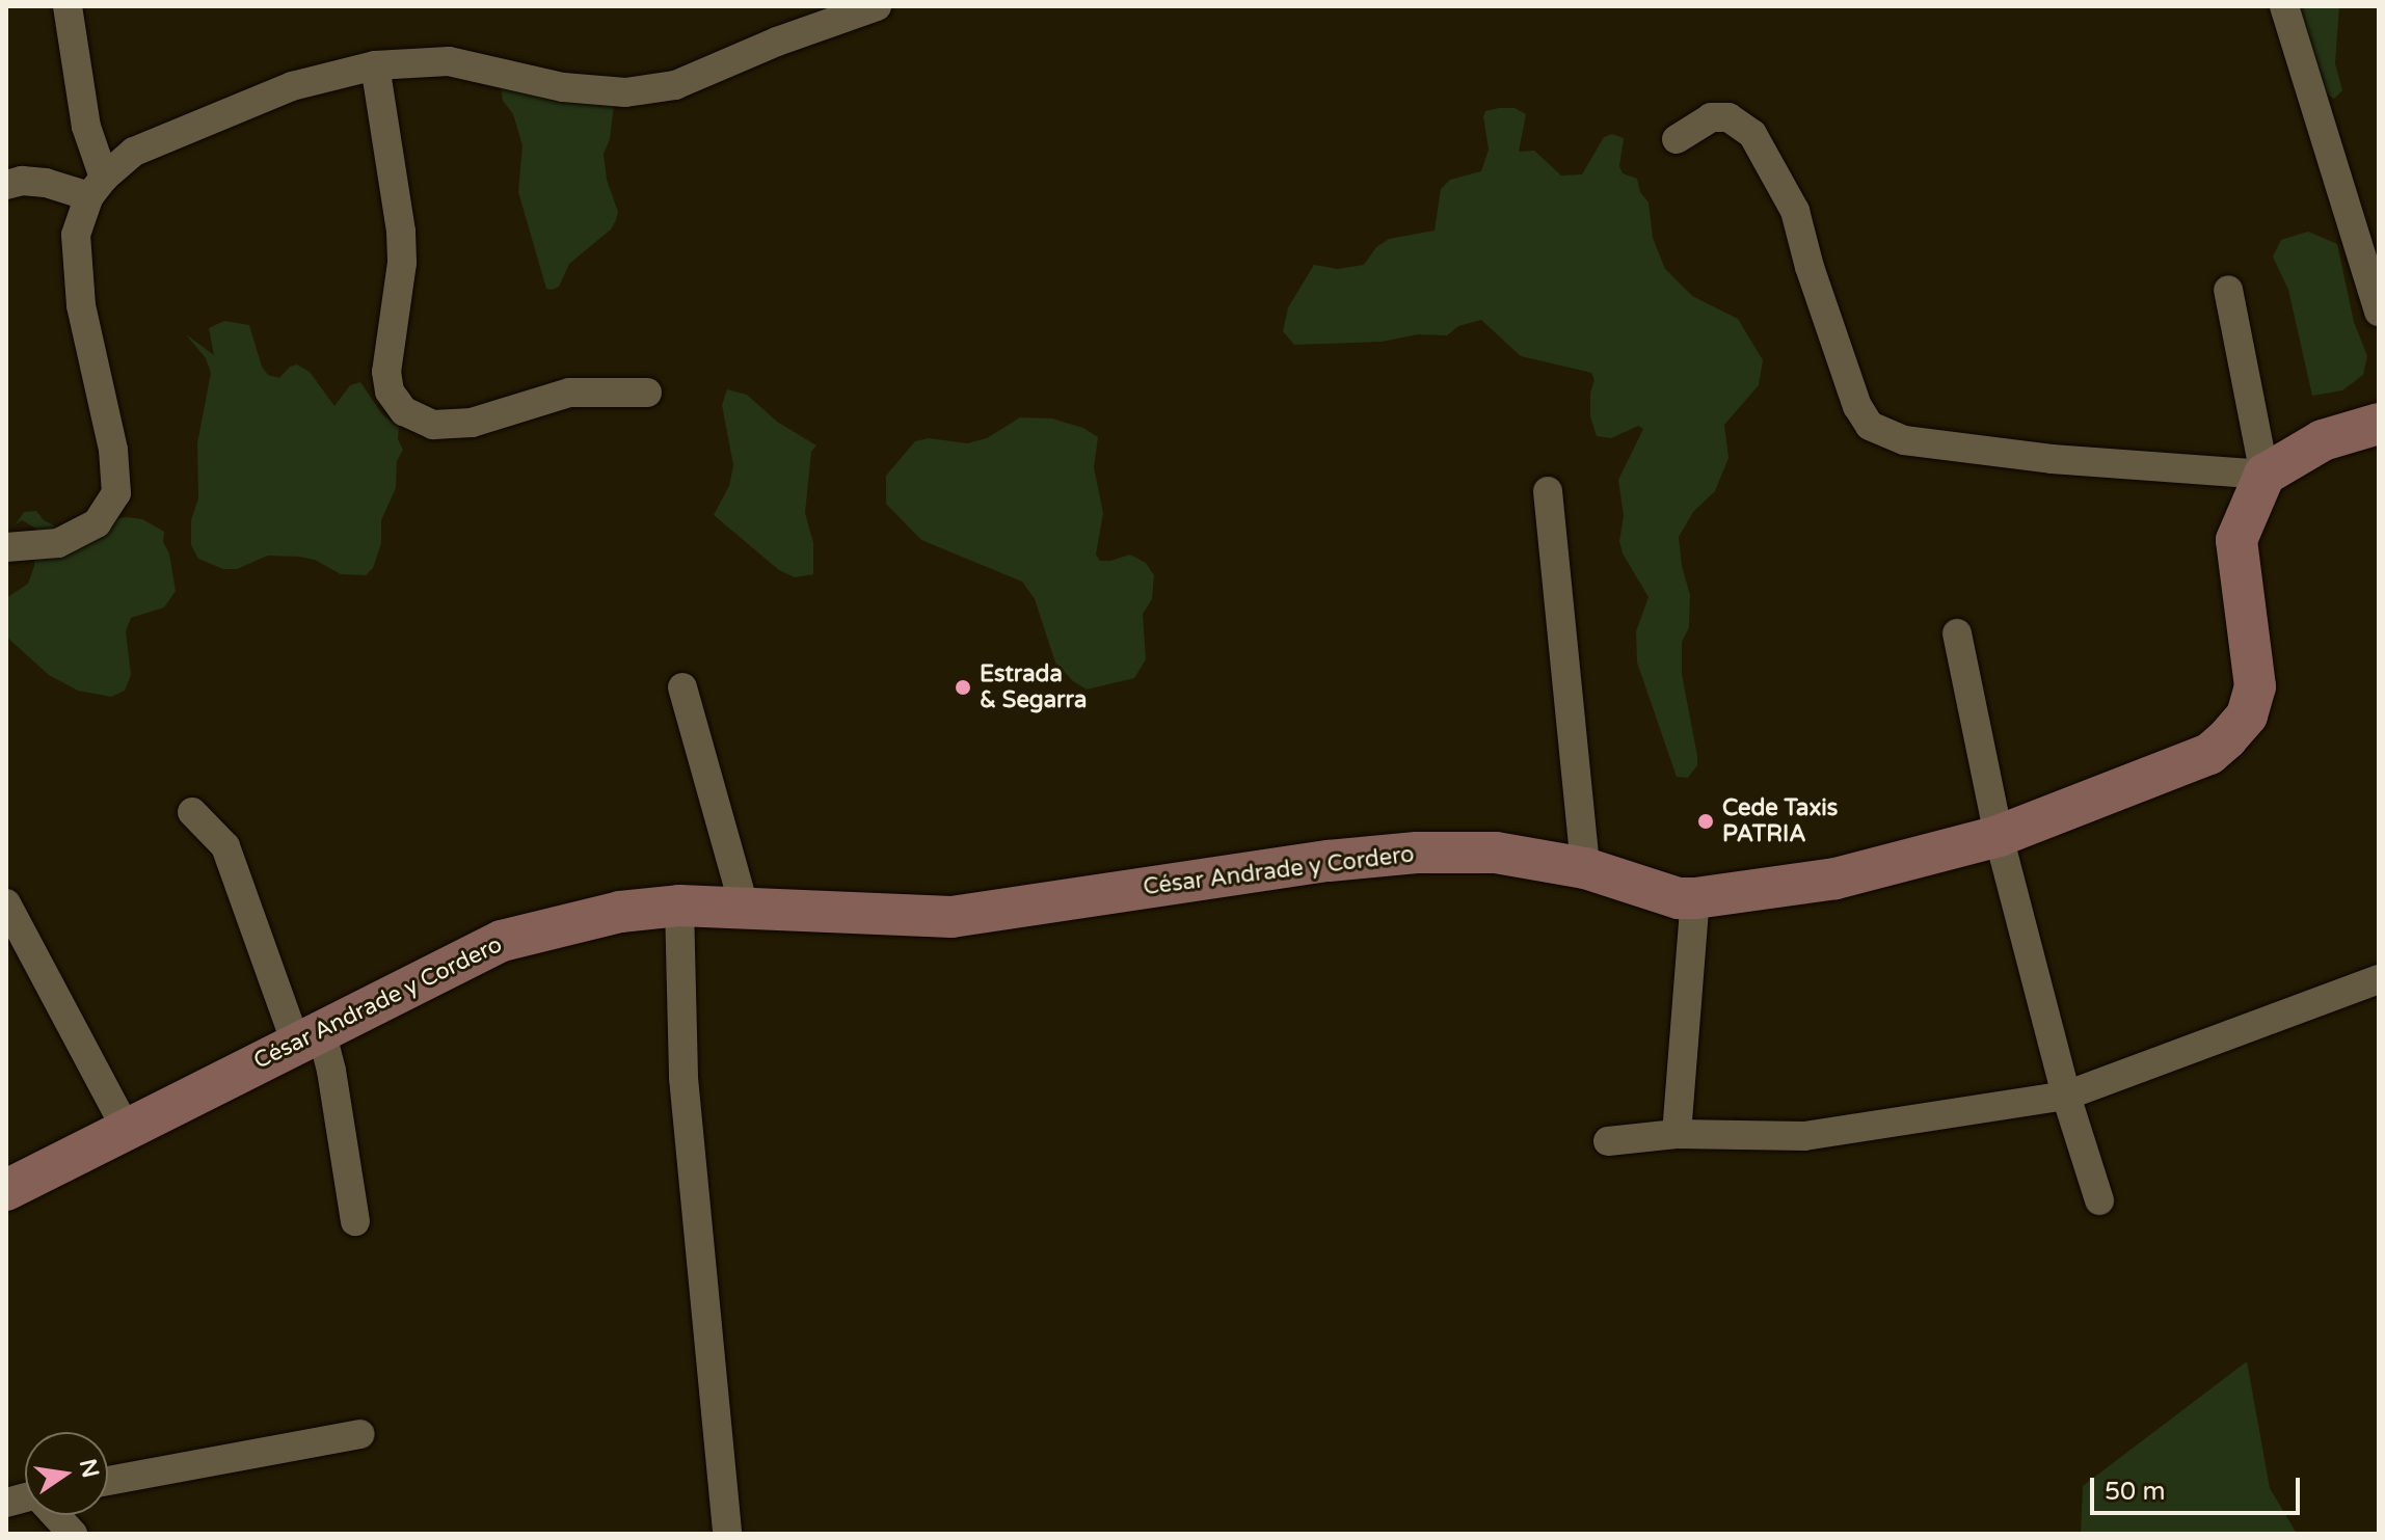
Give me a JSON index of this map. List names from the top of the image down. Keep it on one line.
{"streets":{"street":["César Andrade y Cordero"]},"places":["Estrada & Segarra","Cede Taxis PATRIA"],"scale_bar":"50 m","north":"right"}
